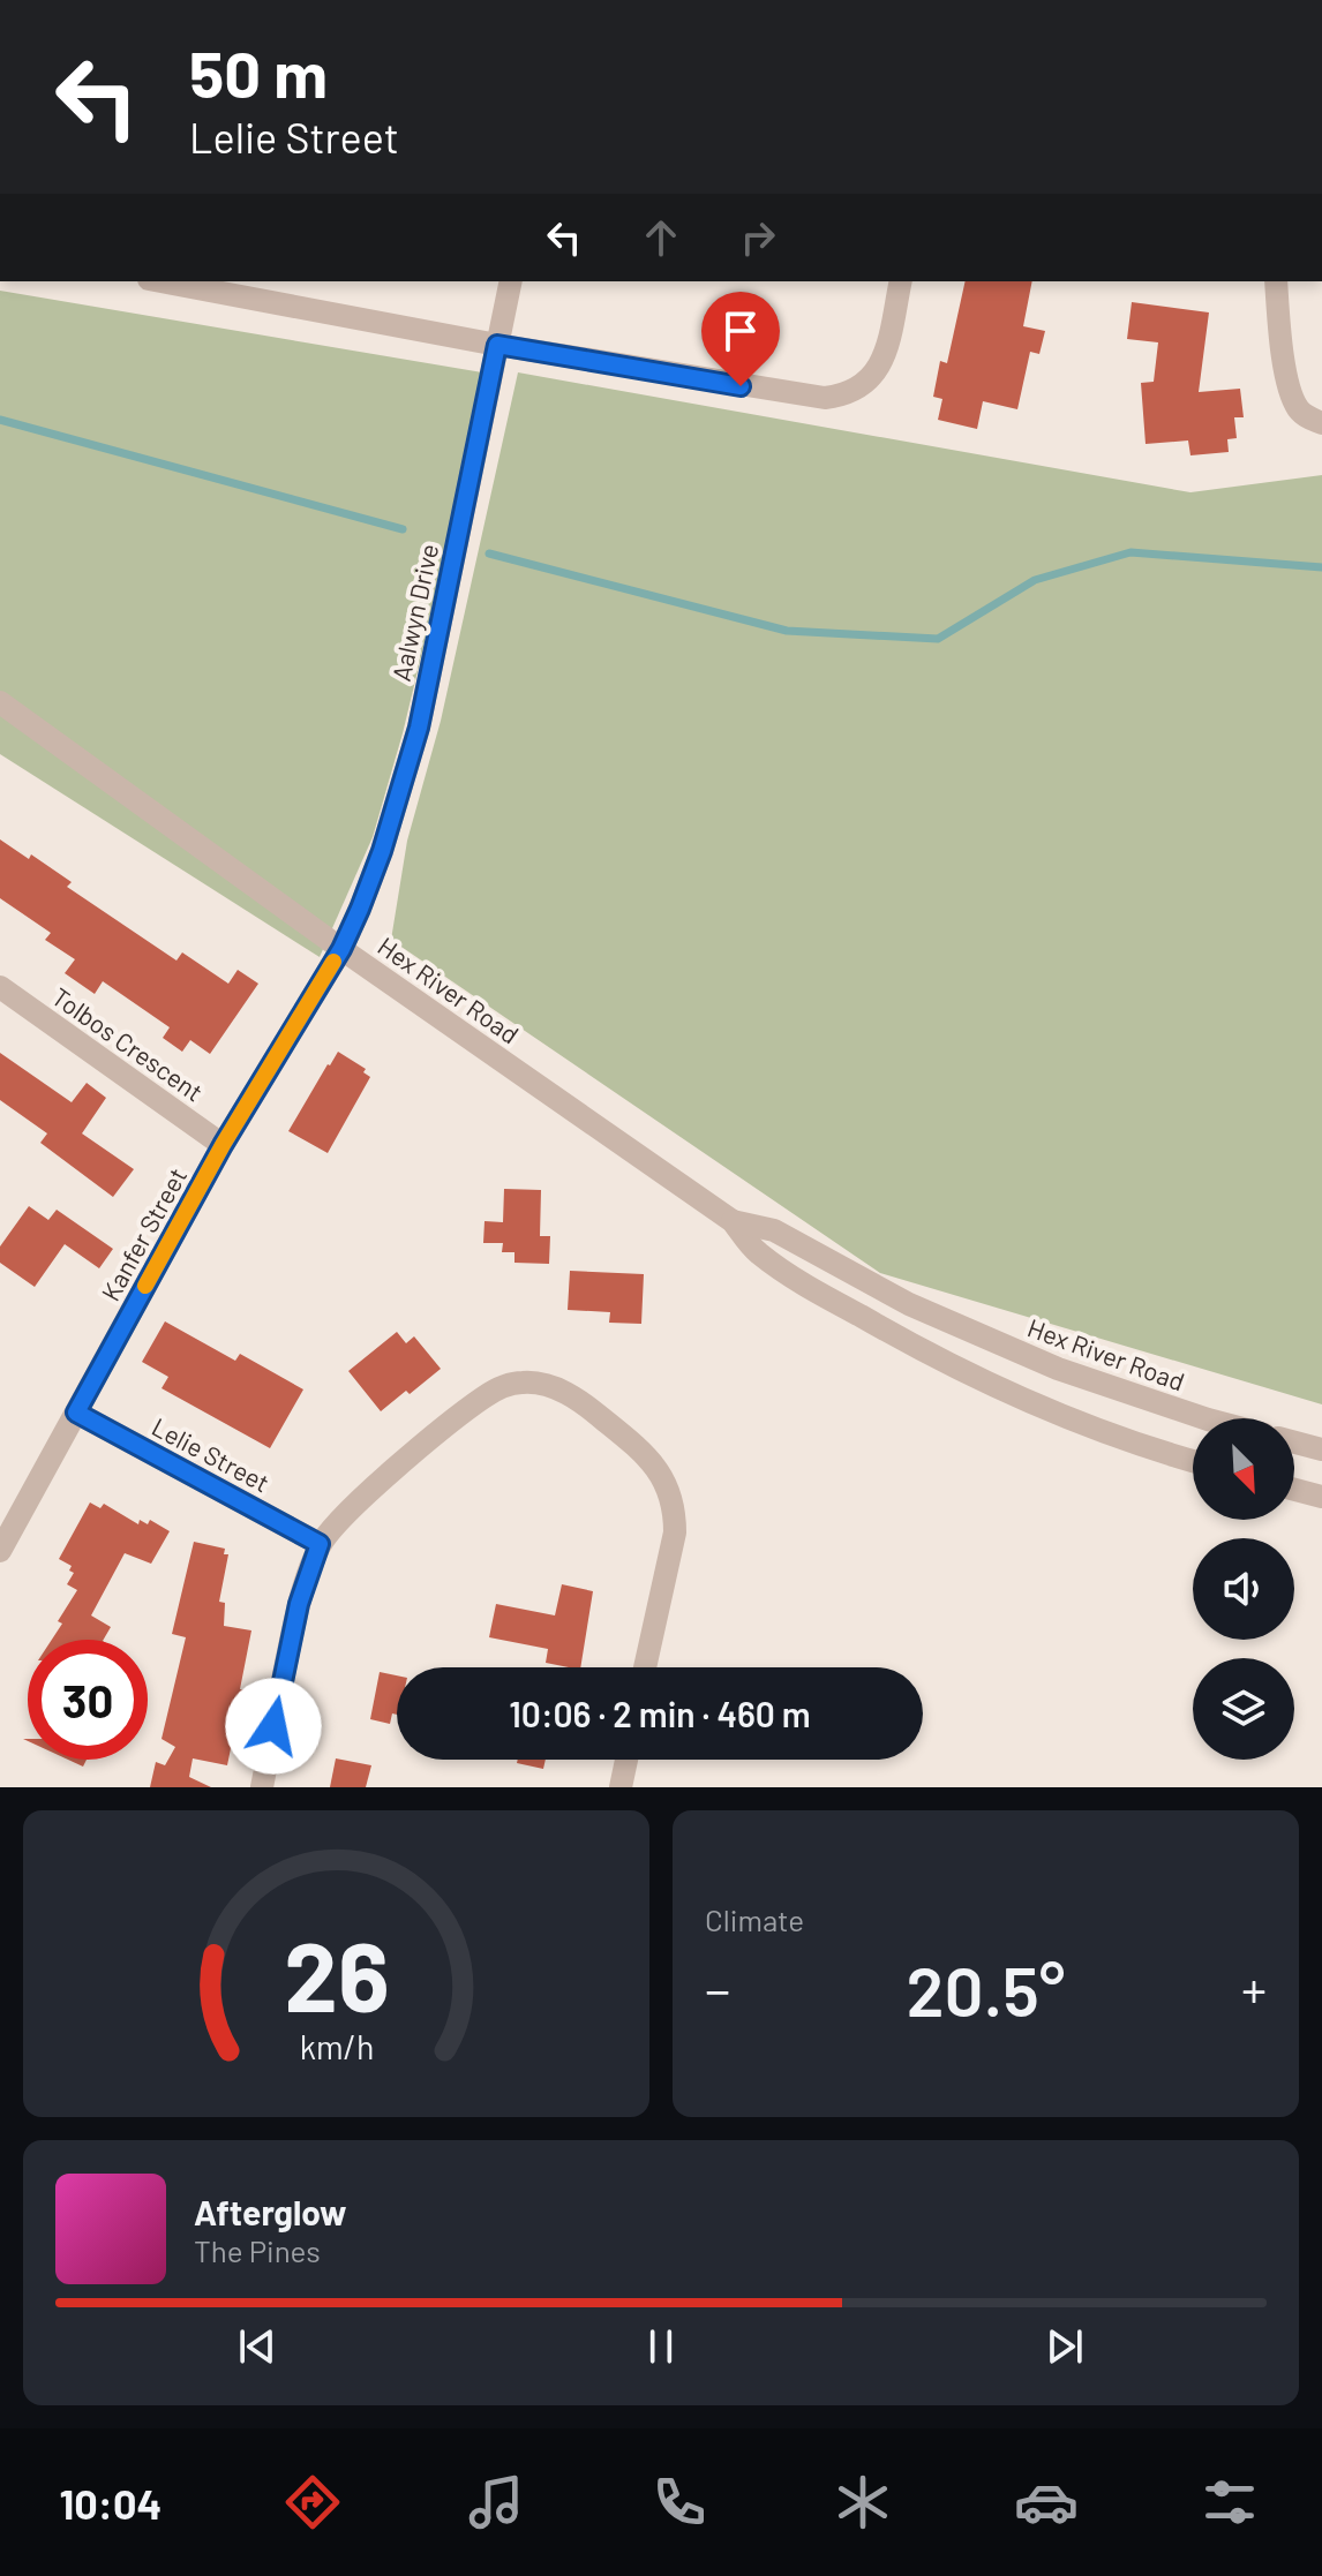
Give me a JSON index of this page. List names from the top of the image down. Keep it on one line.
{"streets":{"street":["Aalwyn Drive","Hex River Road","Tolbos Crescent","Kanfer Street","Lelie Street"]},"crossings":[["Aalwyn Drive","Hex River Road"],["Aalwyn Drive","Kanfer Street"],["Hex River Road","Kanfer Street"],["Tolbos Crescent","Kanfer Street"],["Kanfer Street","Lelie Street"]],"north":"bottom right","page":{"turn":["50 m","Lelie Street"],"limit":"30","trip":"10:06 · 2 min · 460 m","tile":"Climate","heat":["−","20.5°","+"],"song":["Afterglow","The Pines"],"tabs":"10:04","gauge":["26","km/h"]}}
